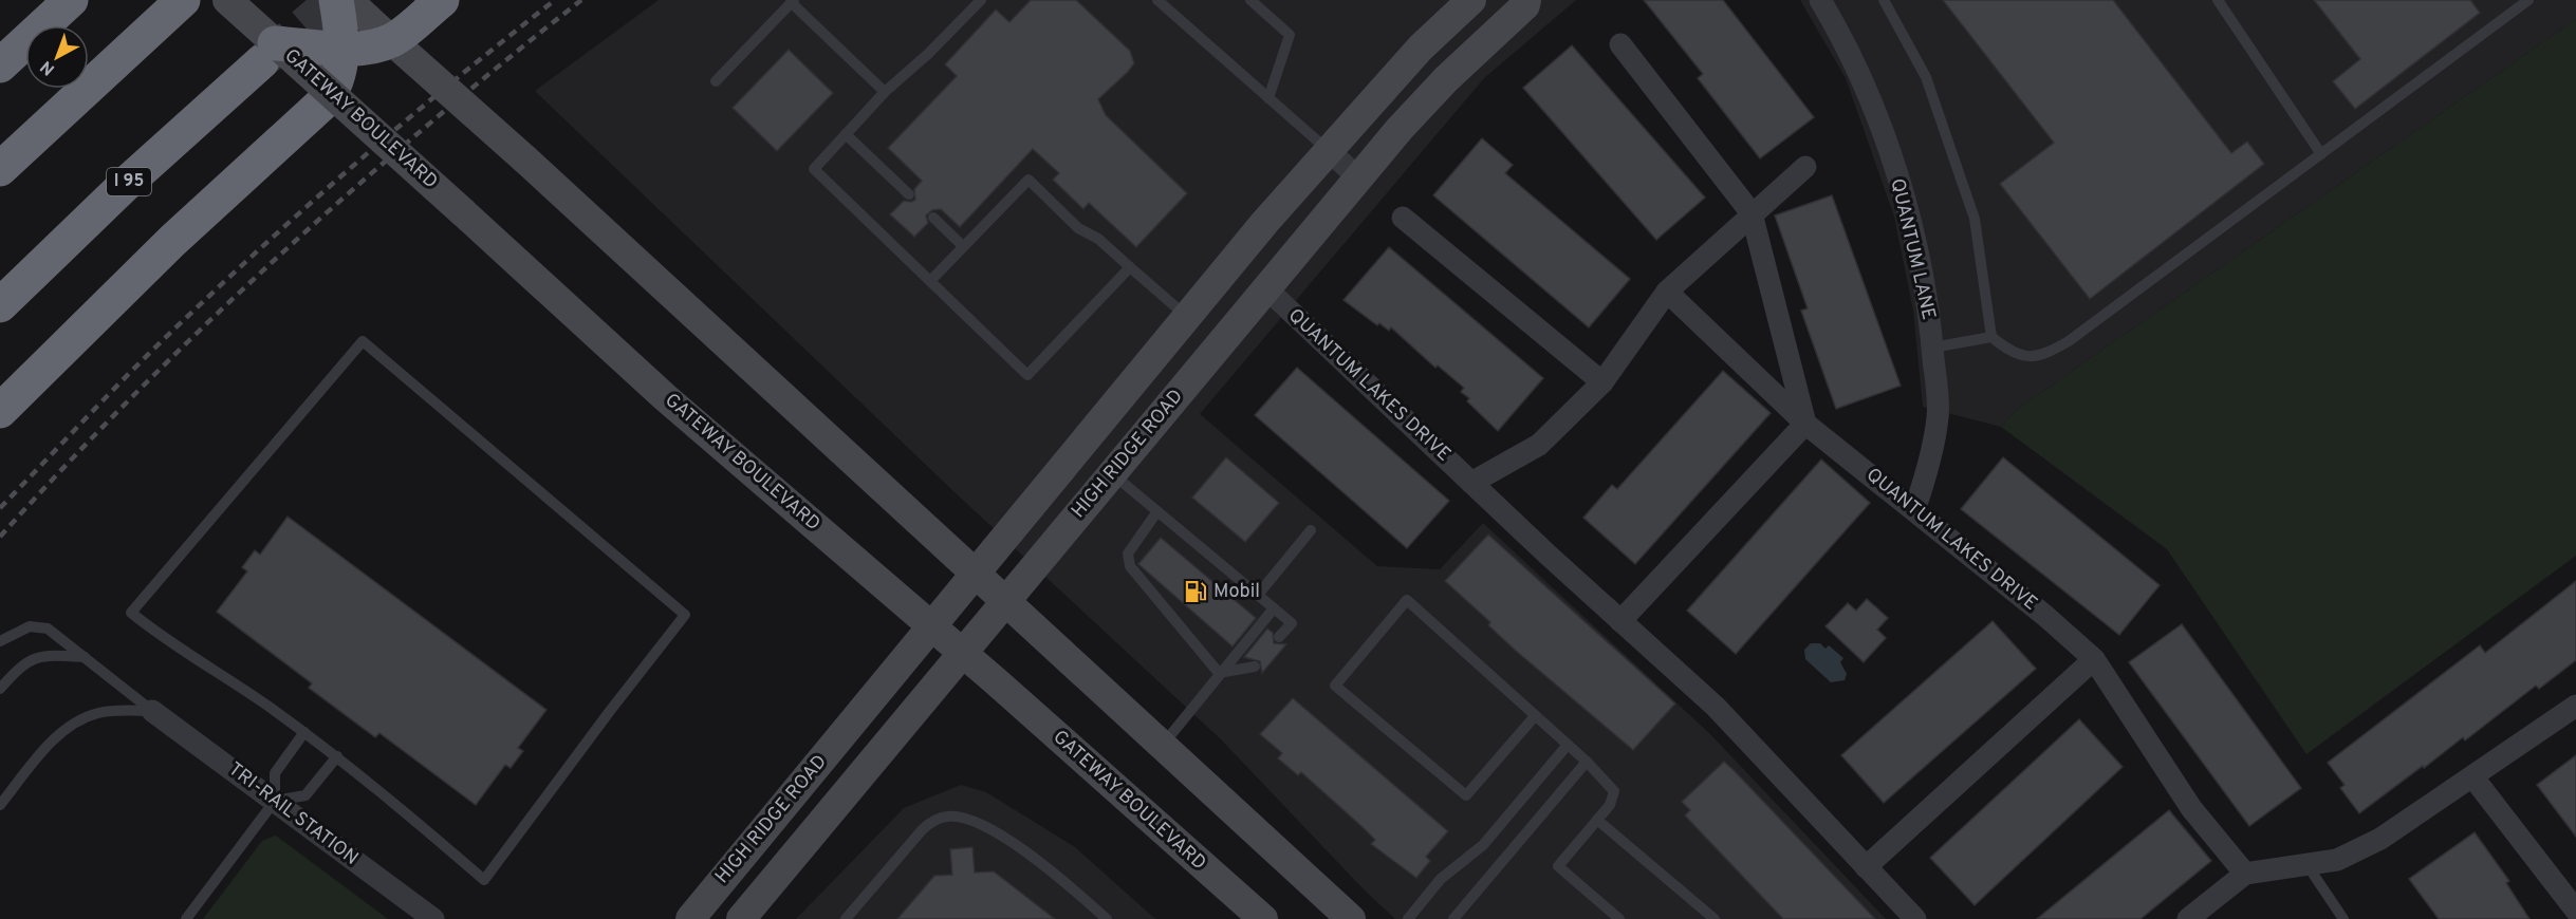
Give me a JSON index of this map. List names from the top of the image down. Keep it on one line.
{"streets":{"highway":["I 95"],"main road":["GATEWAY BOULEVARD","HIGH RIDGE ROAD"],"street":["QUANTUM LANE","QUANTUM LAKES DRIVE","TRI-RAIL STATION"]},"crossings":[["GATEWAY BOULEVARD","I 95"],["GATEWAY BOULEVARD","HIGH RIDGE ROAD"],["QUANTUM LANE","QUANTUM LAKES DRIVE"],["QUANTUM LAKES DRIVE","HIGH RIDGE ROAD"]],"places":{"fuel station":["Mobil"]},"north":"bottom left"}
